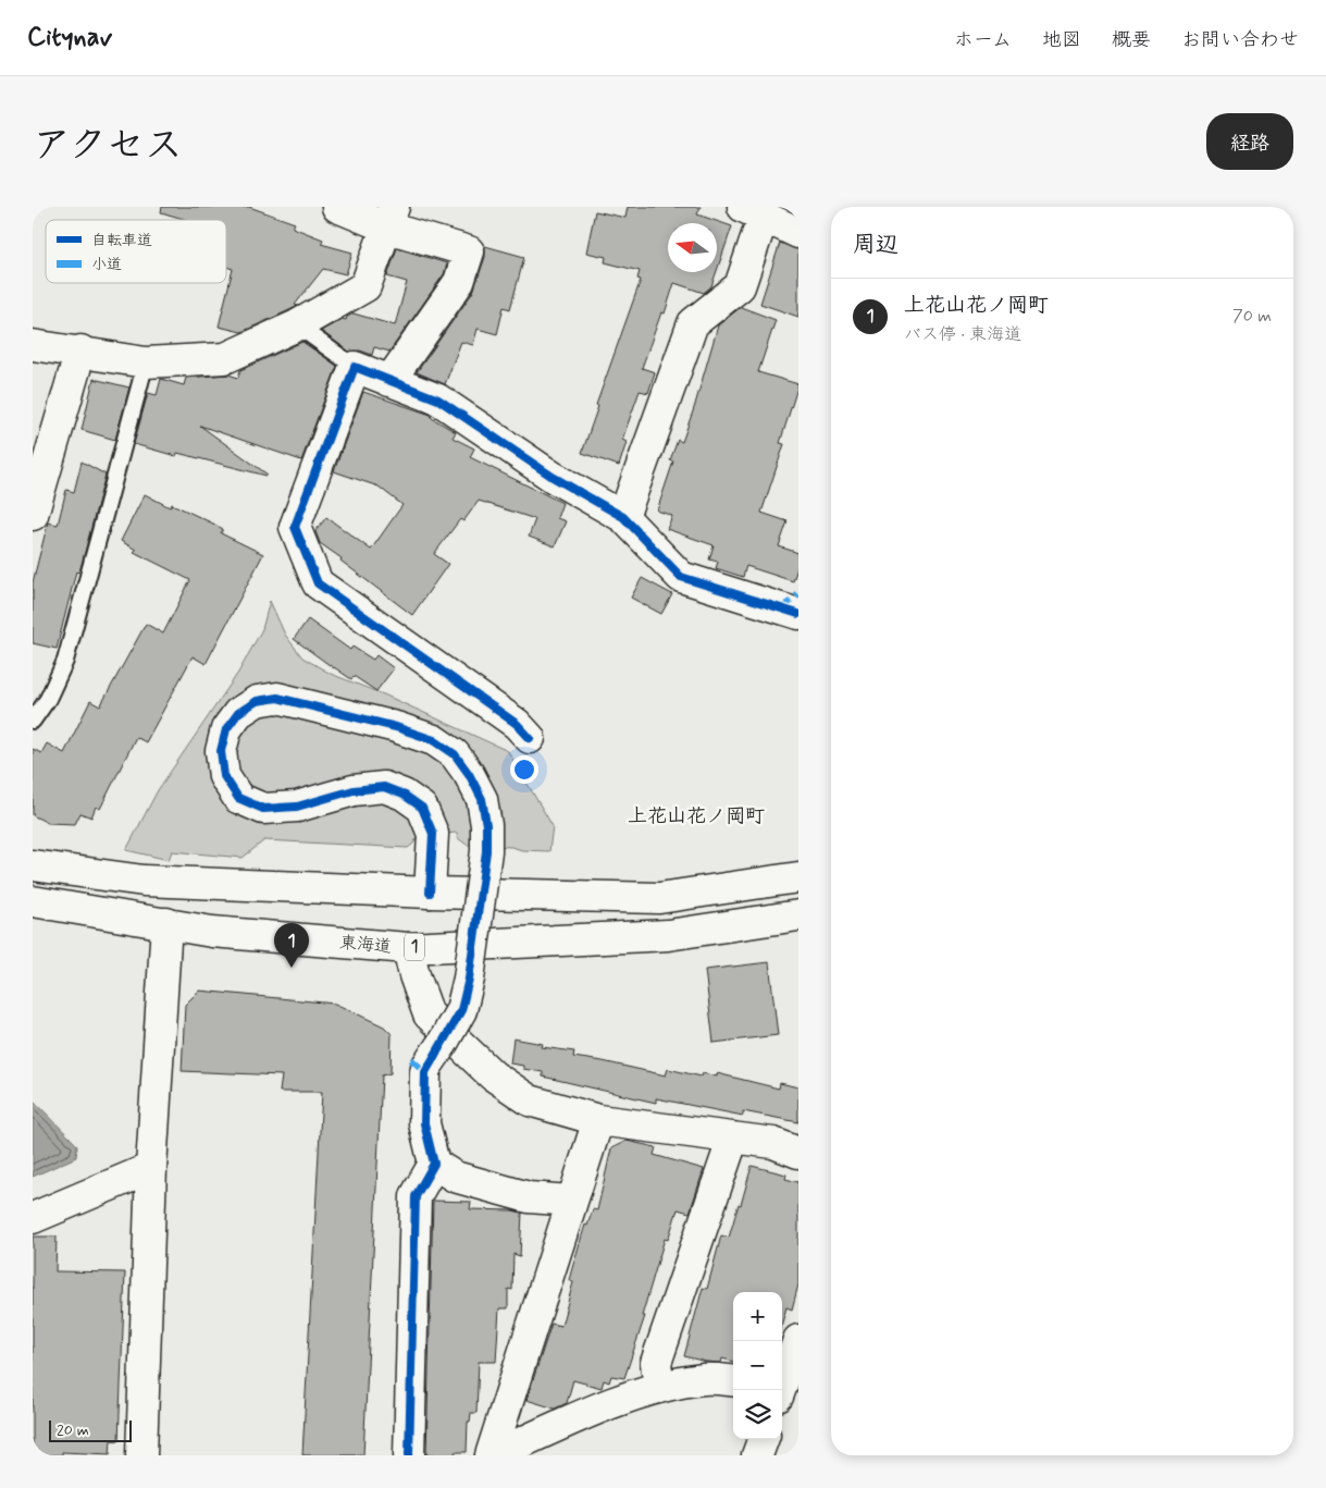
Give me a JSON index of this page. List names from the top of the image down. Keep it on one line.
{"streets":{"main road":["東海道","1"]},"districts":["上花山花ノ岡町"],"legend":["自転車道","小道"],"scale_bar":"20 m","north":"left","page":{"header":"Citynav","nav":["ホーム","地図","概要","お問い合わせ"],"title":"アクセス","buttons":"経路","heading":"周辺","list":[{"mark":"1","name":"上花山花ノ岡町","note":"バス停 · 東海道","value":"70 m"}],"pins":"1","map_buttons":["+","−"],"scale":"20 m"}}
